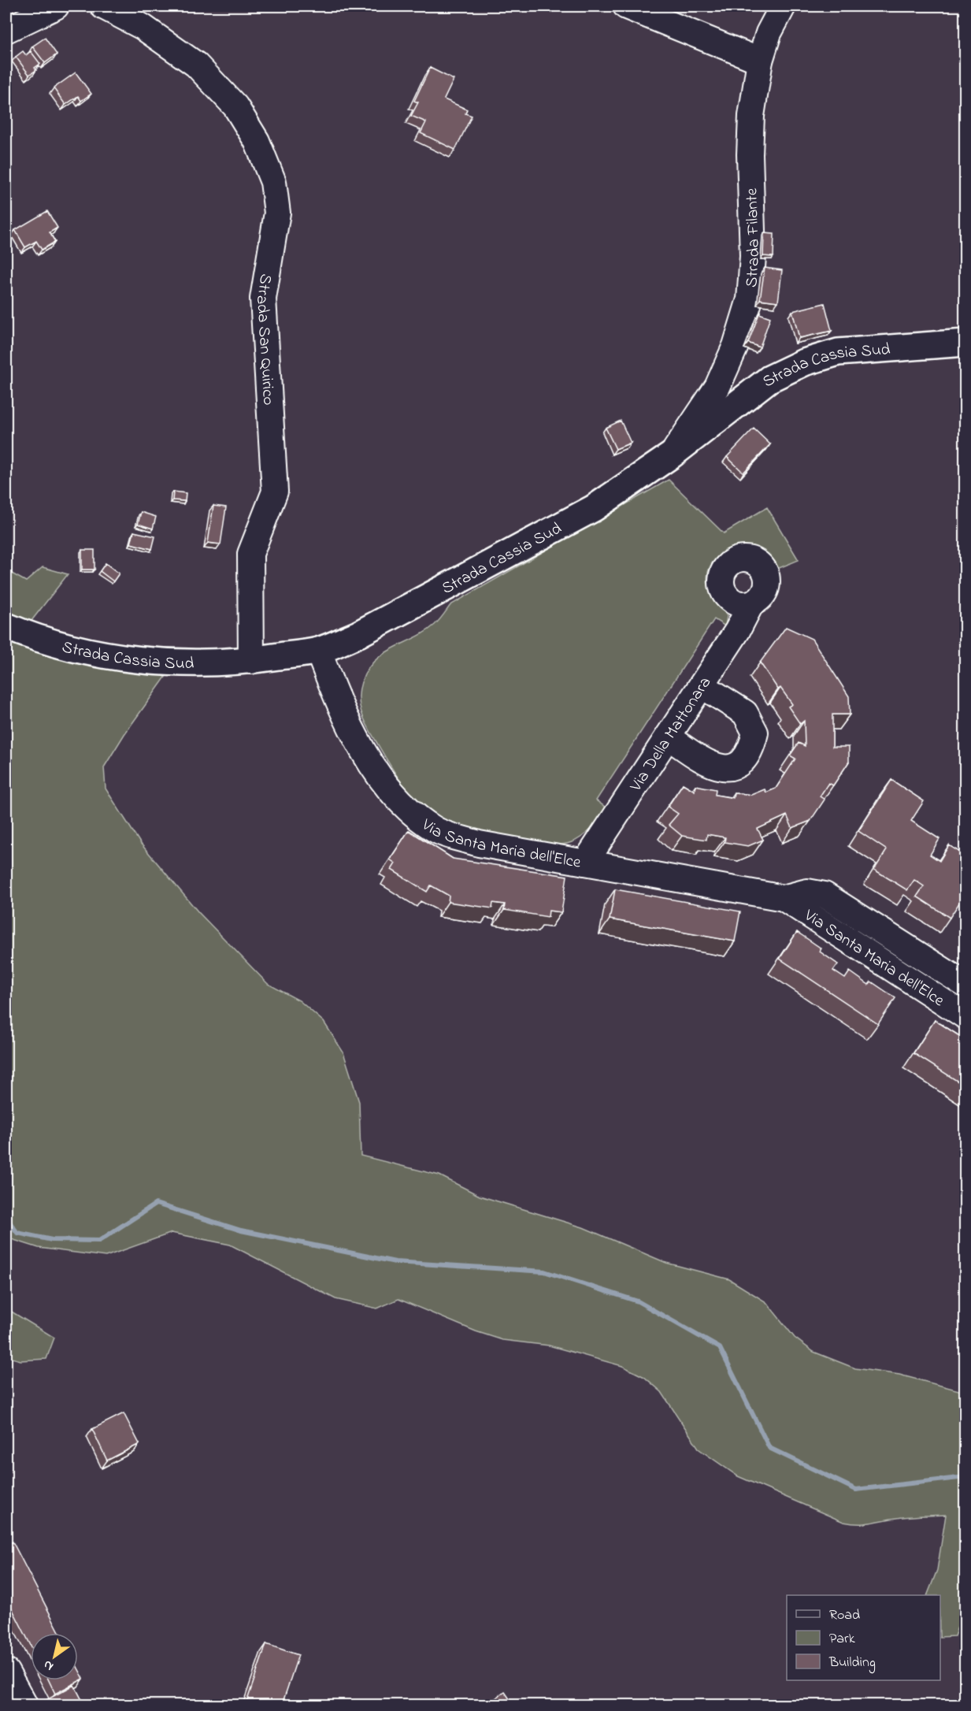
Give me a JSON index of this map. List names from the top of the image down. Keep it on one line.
{"streets":{"main road":["Strada Cassia Sud"],"street":["Strada Filante","Strada San Quirico","Via Della Mattonara","Via Santa Maria dell'Elce"]},"crossings":[["Strada Filante","Strada Cassia Sud"],["Strada San Quirico","Strada Cassia Sud"],["Strada Cassia Sud","Via Santa Maria dell'Elce"],["Via Della Mattonara","Via Santa Maria dell'Elce"]],"legend":["Road","Park","Building"],"north":"bottom left"}
